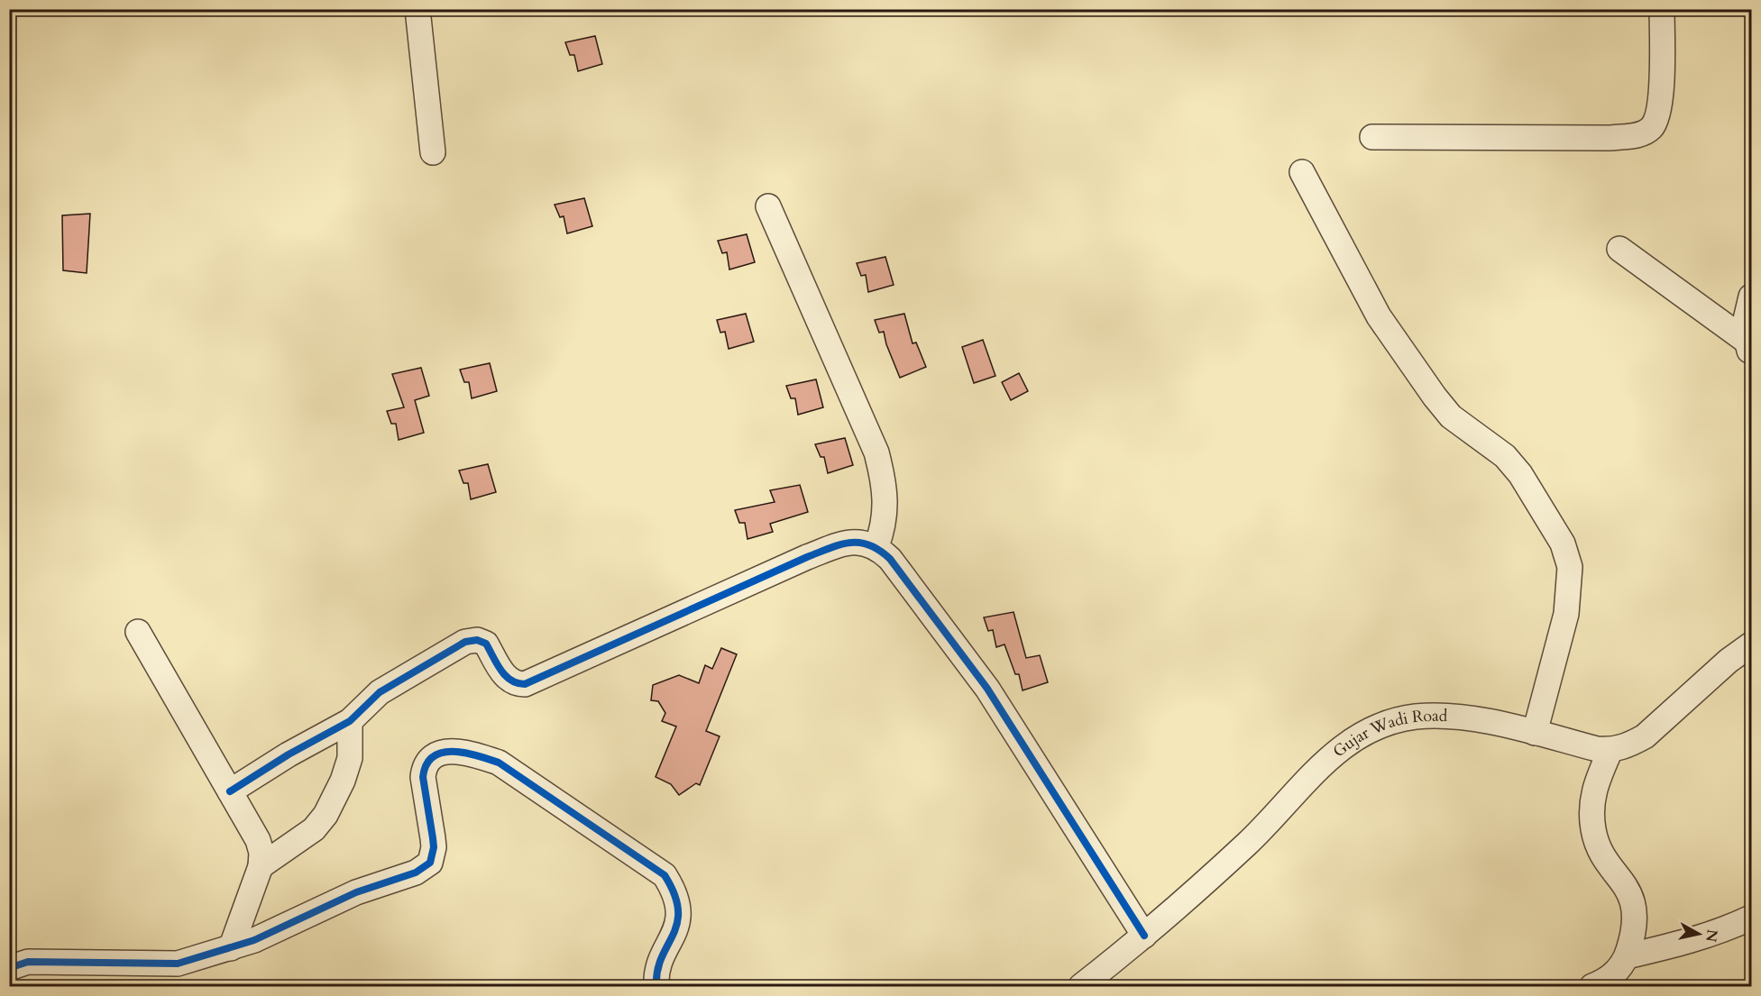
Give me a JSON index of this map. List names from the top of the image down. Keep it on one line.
{"streets":{"street":["Gujar Wadi Road"]},"north":"right"}
